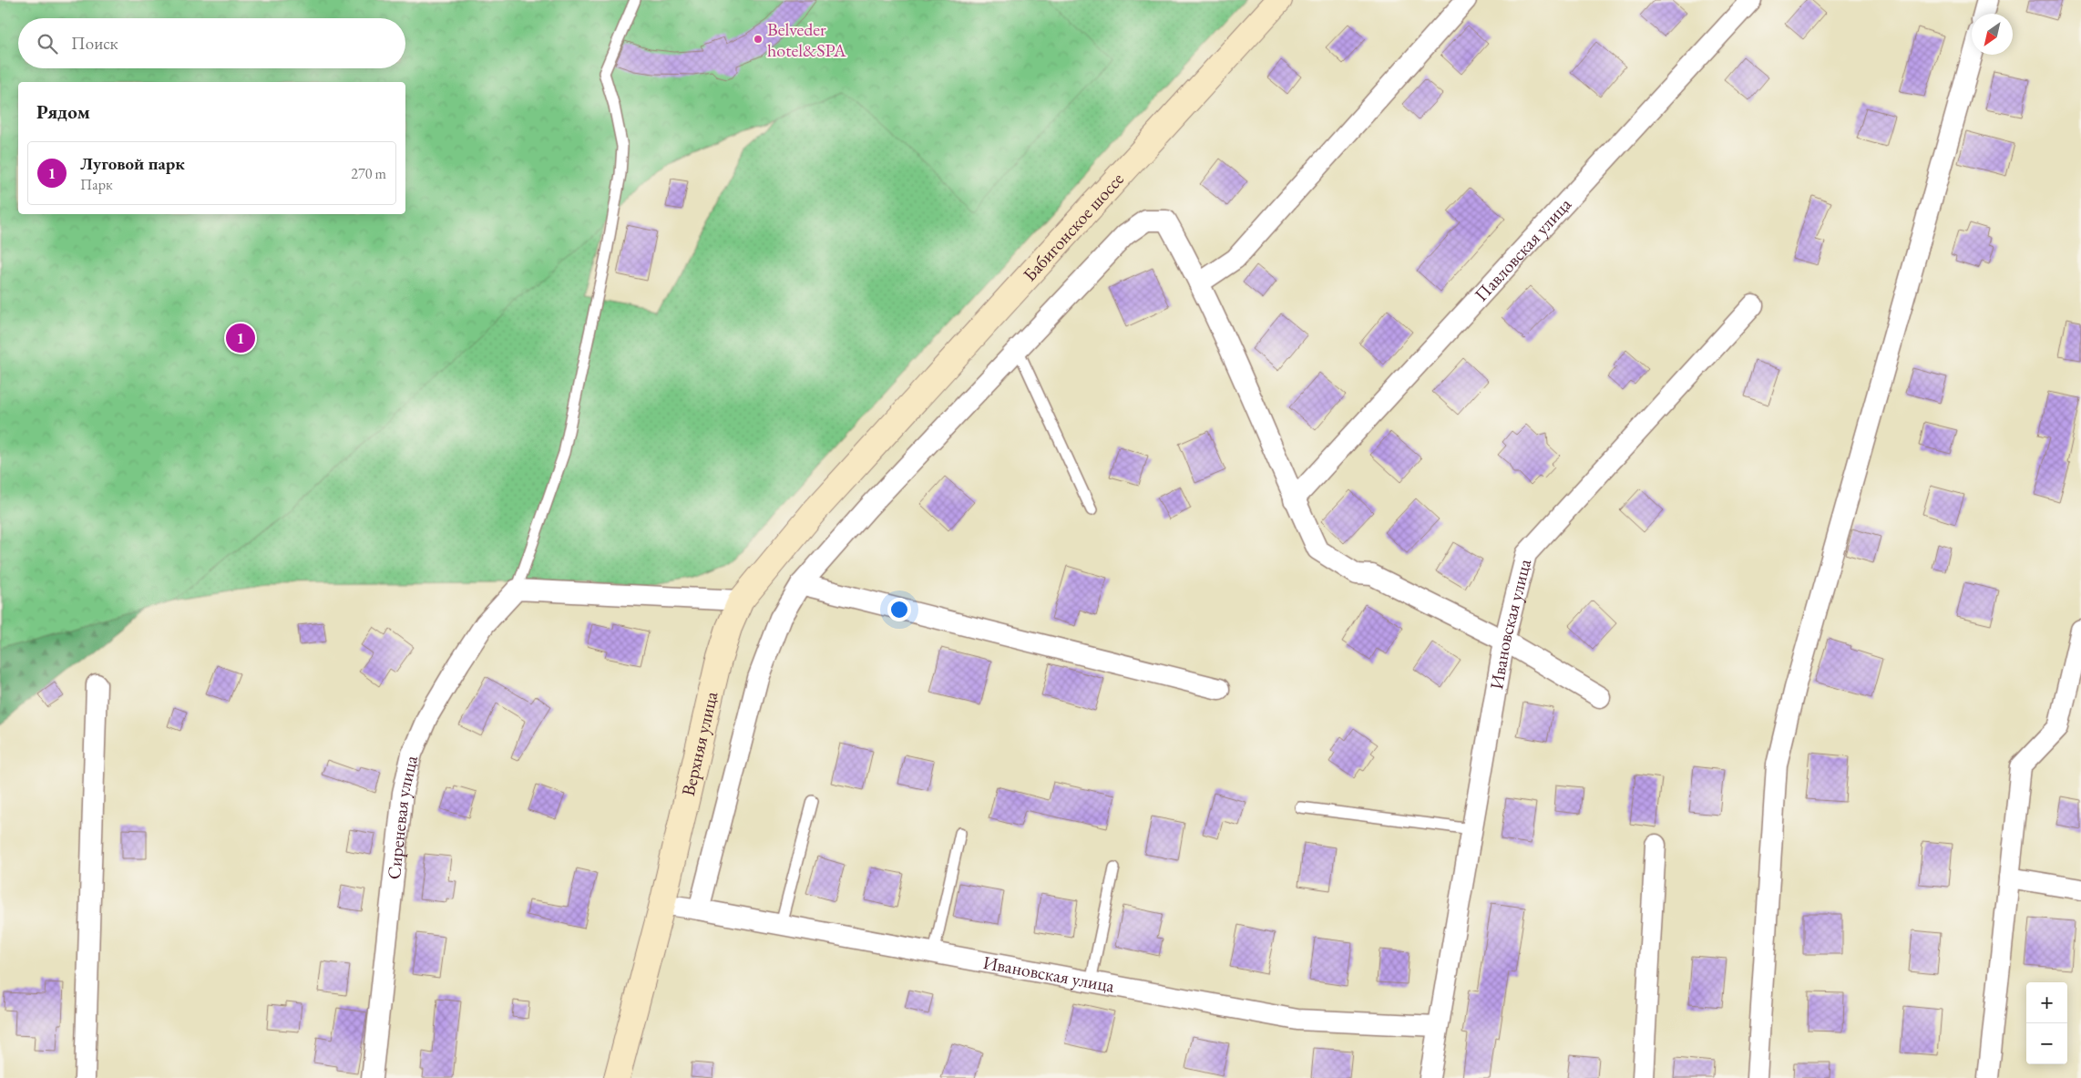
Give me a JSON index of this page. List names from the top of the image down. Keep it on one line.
{"streets":{"street":["Бабигонское шоссе","Павловская улица","Ивановская улица","Верхняя улица","Сиреневая улица"]},"crossings":[["Бабигонское шоссе","Верхняя улица"],["Ивановская улица","Верхняя улица"]],"places":["Belveder hotel&SPA"],"north":"bottom left","page":{"search":"Поиск","heading":"Рядом","list":[{"mark":"1","name":"Луговой парк","note":"Парк","value":"270 m"}],"pins":"1","map_buttons":["+","−"]}}
